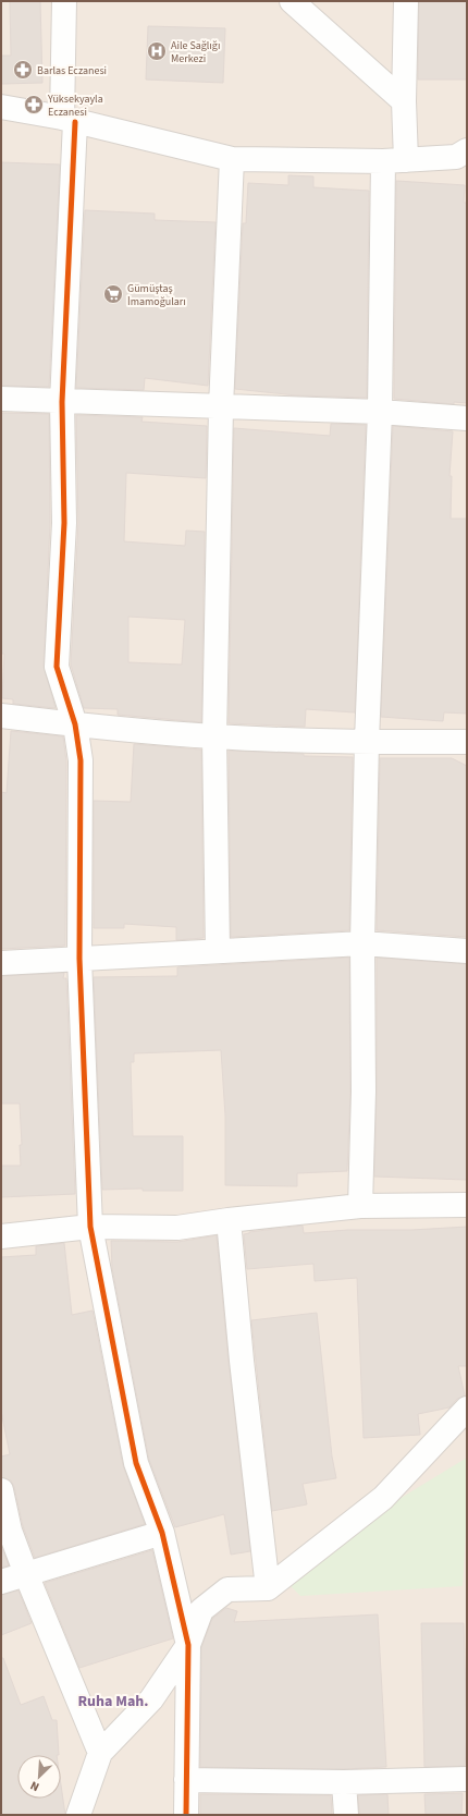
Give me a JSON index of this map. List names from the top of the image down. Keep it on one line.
{"districts":["Ruha Mah."],"places":{"hospital":["Aile Sağlığı Merkezi"],"pharmacy":["Barlas Eczanesi","Yüksekyayla Eczanesi"],"supermarket":["Gümüştaş İmamoğuları"]},"north":"bottom left"}
